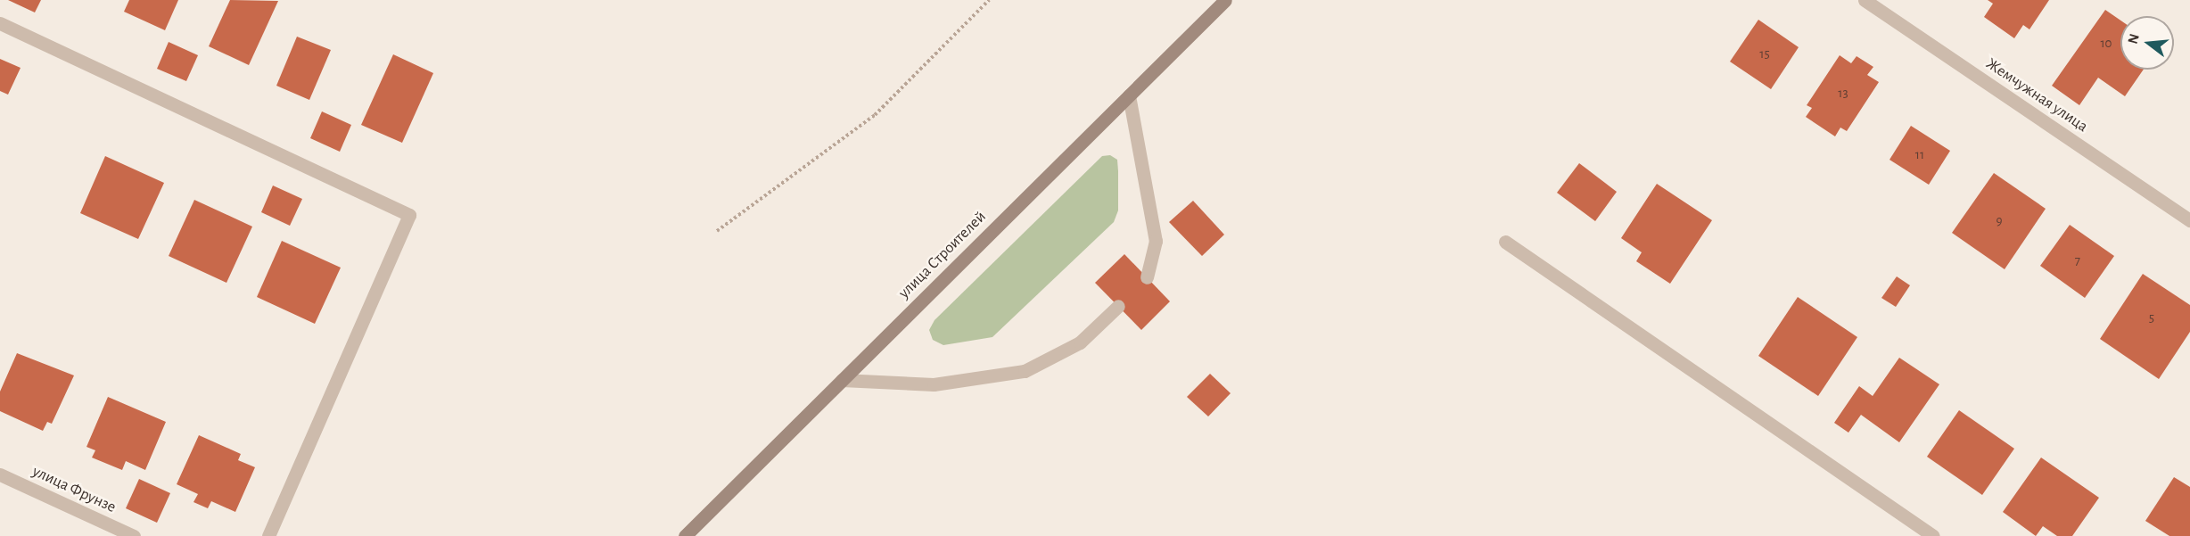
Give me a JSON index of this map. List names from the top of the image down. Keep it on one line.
{"streets":{"main road":["улица Строителей"],"street":["Жемчужная улица","улица Фрунзе"]},"house_numbers":["10","15","13","11","9","7","5"],"north":"left"}
